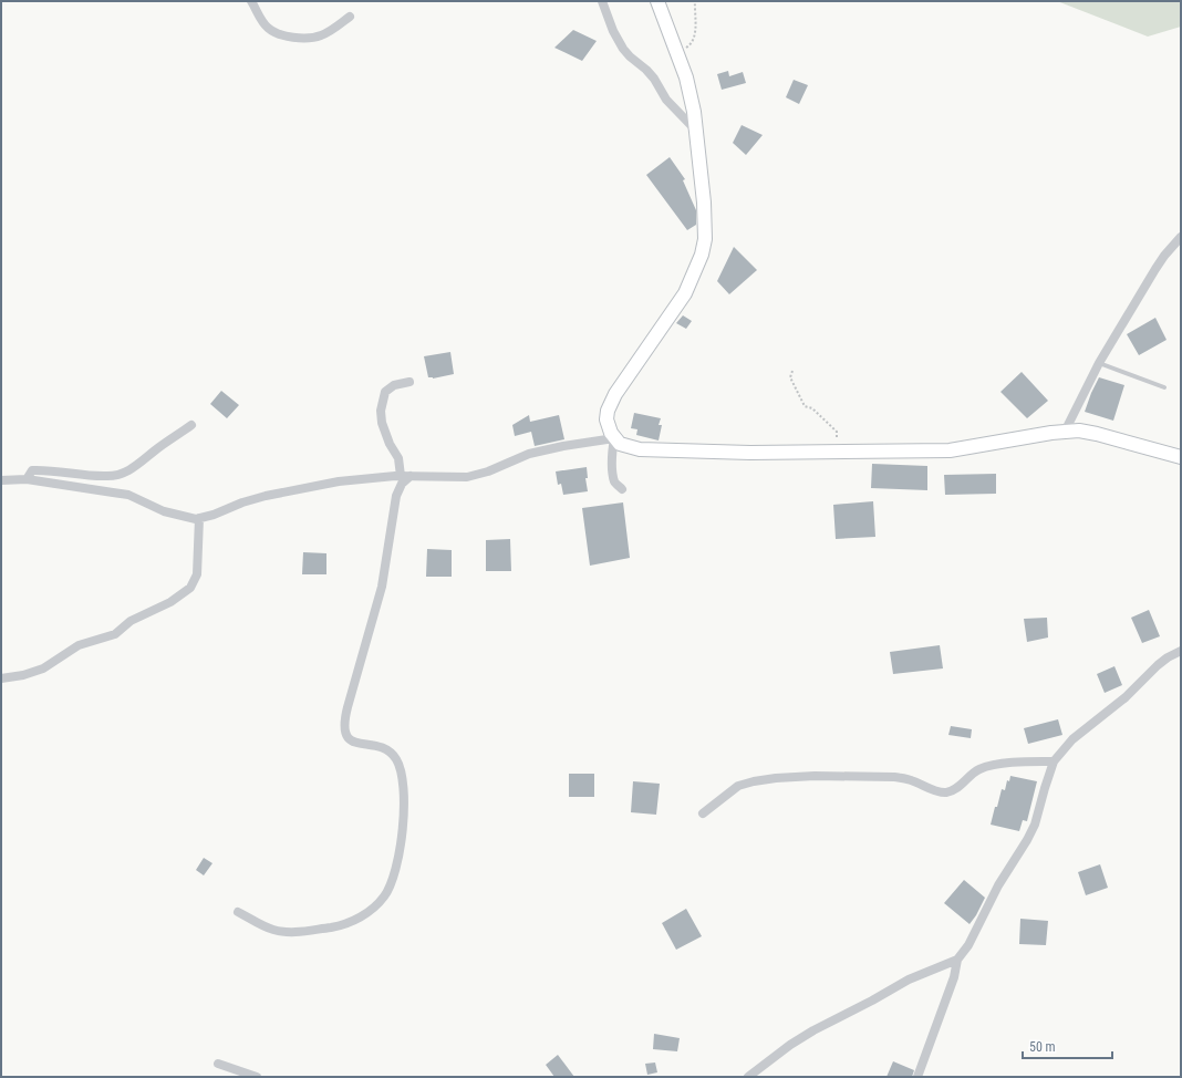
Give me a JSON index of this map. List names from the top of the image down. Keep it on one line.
{"scale_bar":"50 m"}
